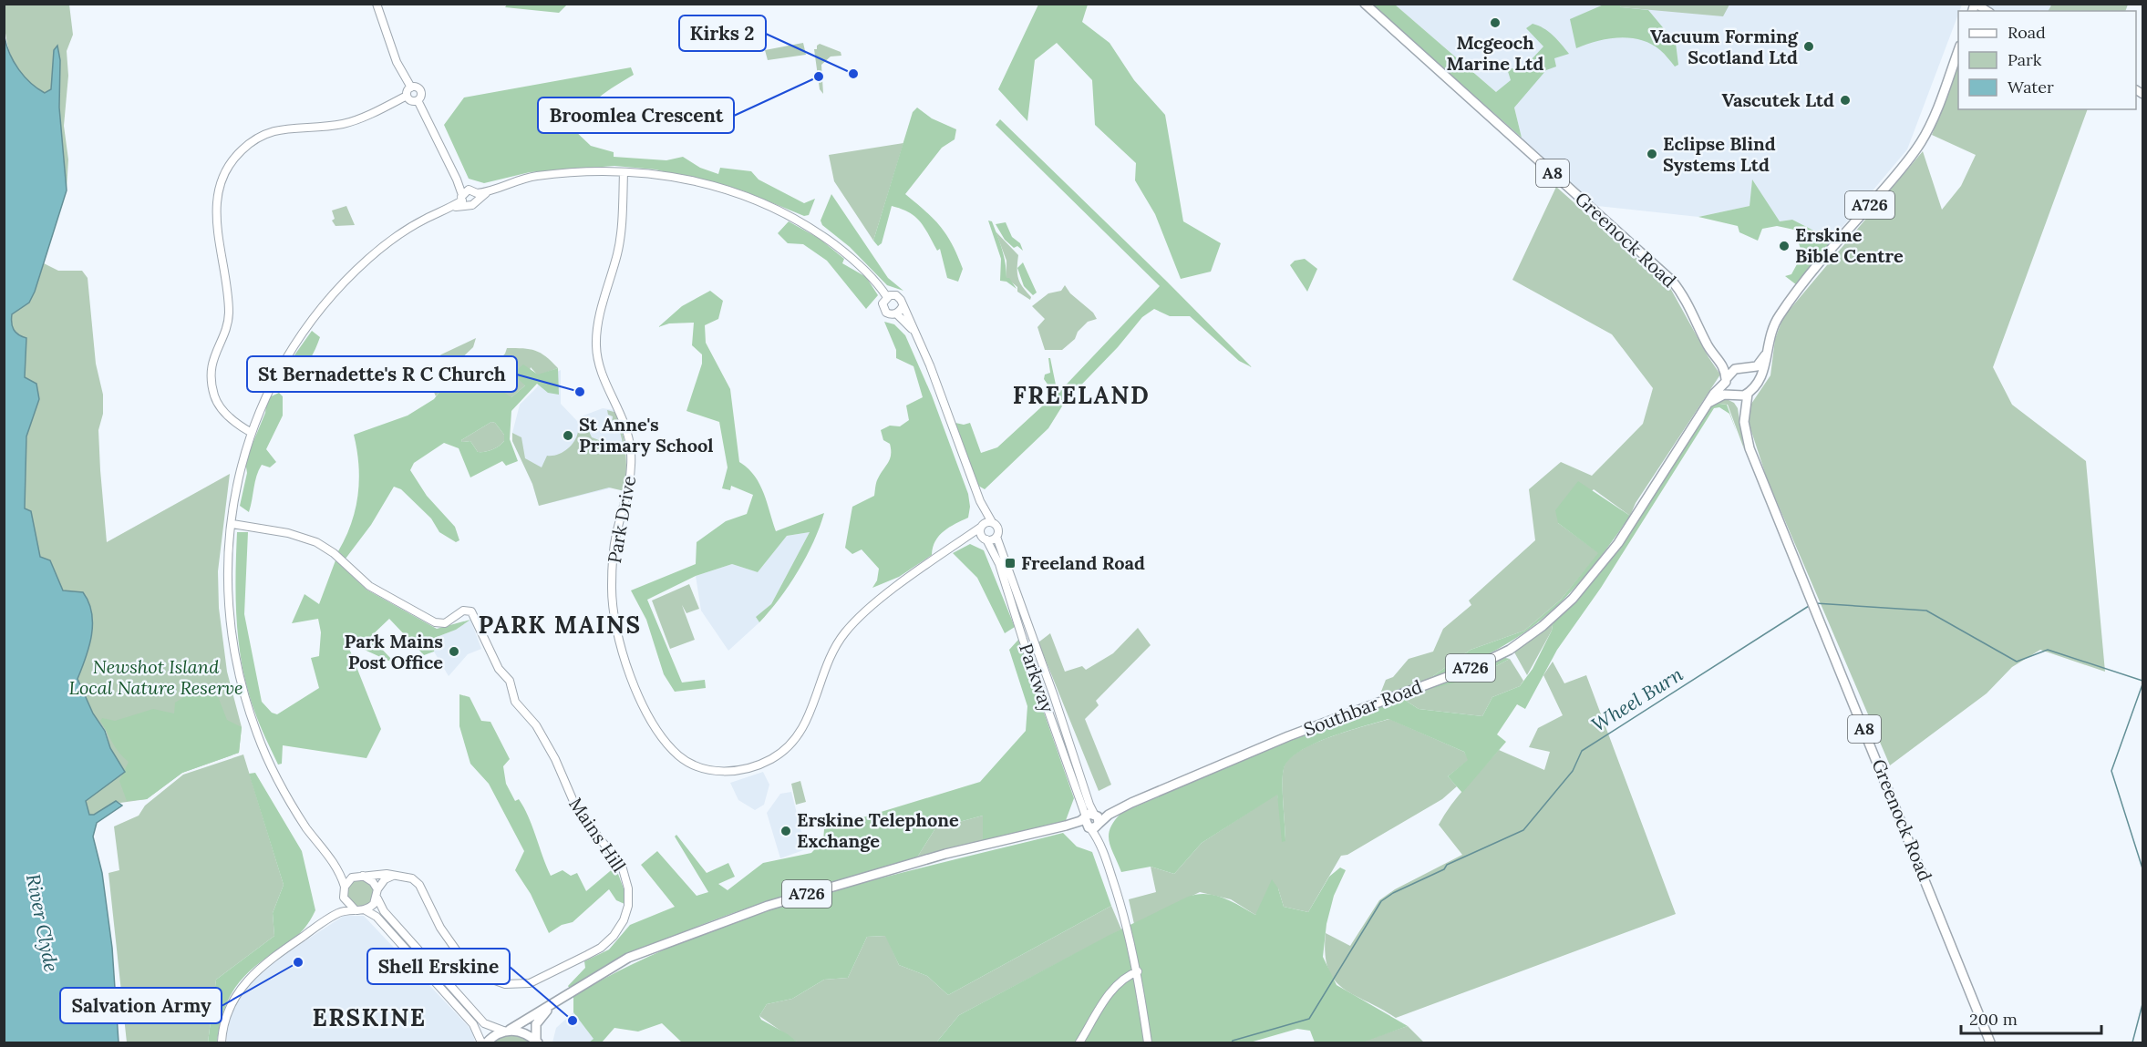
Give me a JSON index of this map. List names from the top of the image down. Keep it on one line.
{"streets":{"main road":["A8","A726","Greenock Road","Southbar Road"],"street":["Park Drive","Parkway","Mains Hill"]},"crossings":[["A726","Greenock Road"],["A726","Parkway"],["A726","Southbar Road"],["Greenock Road","Southbar Road"],["Park Drive","Parkway"],["Parkway","Southbar Road"]],"districts":["FREELAND","PARK MAINS","ERSKINE"],"water":["Wheel Burn","River Clyde"],"parks":["Newshot Island Local Nature Reserve"],"places":{"other":["Mcgeoch Marine Ltd","Vacuum Forming Scotland Ltd","Kirks 2","Broomlea Crescent","Vascutek Ltd","Eclipse Blind Systems Ltd","Erskine Bible Centre","St Bernadette's R C Church","St Anne's Primary School","Park Mains Post Office","Erskine Telephone Exchange","Salvation Army","Shell Erskine"],"transit":["Freeland Road"]},"legend":["Road","Park","Water"],"scale_bar":"200 m"}
